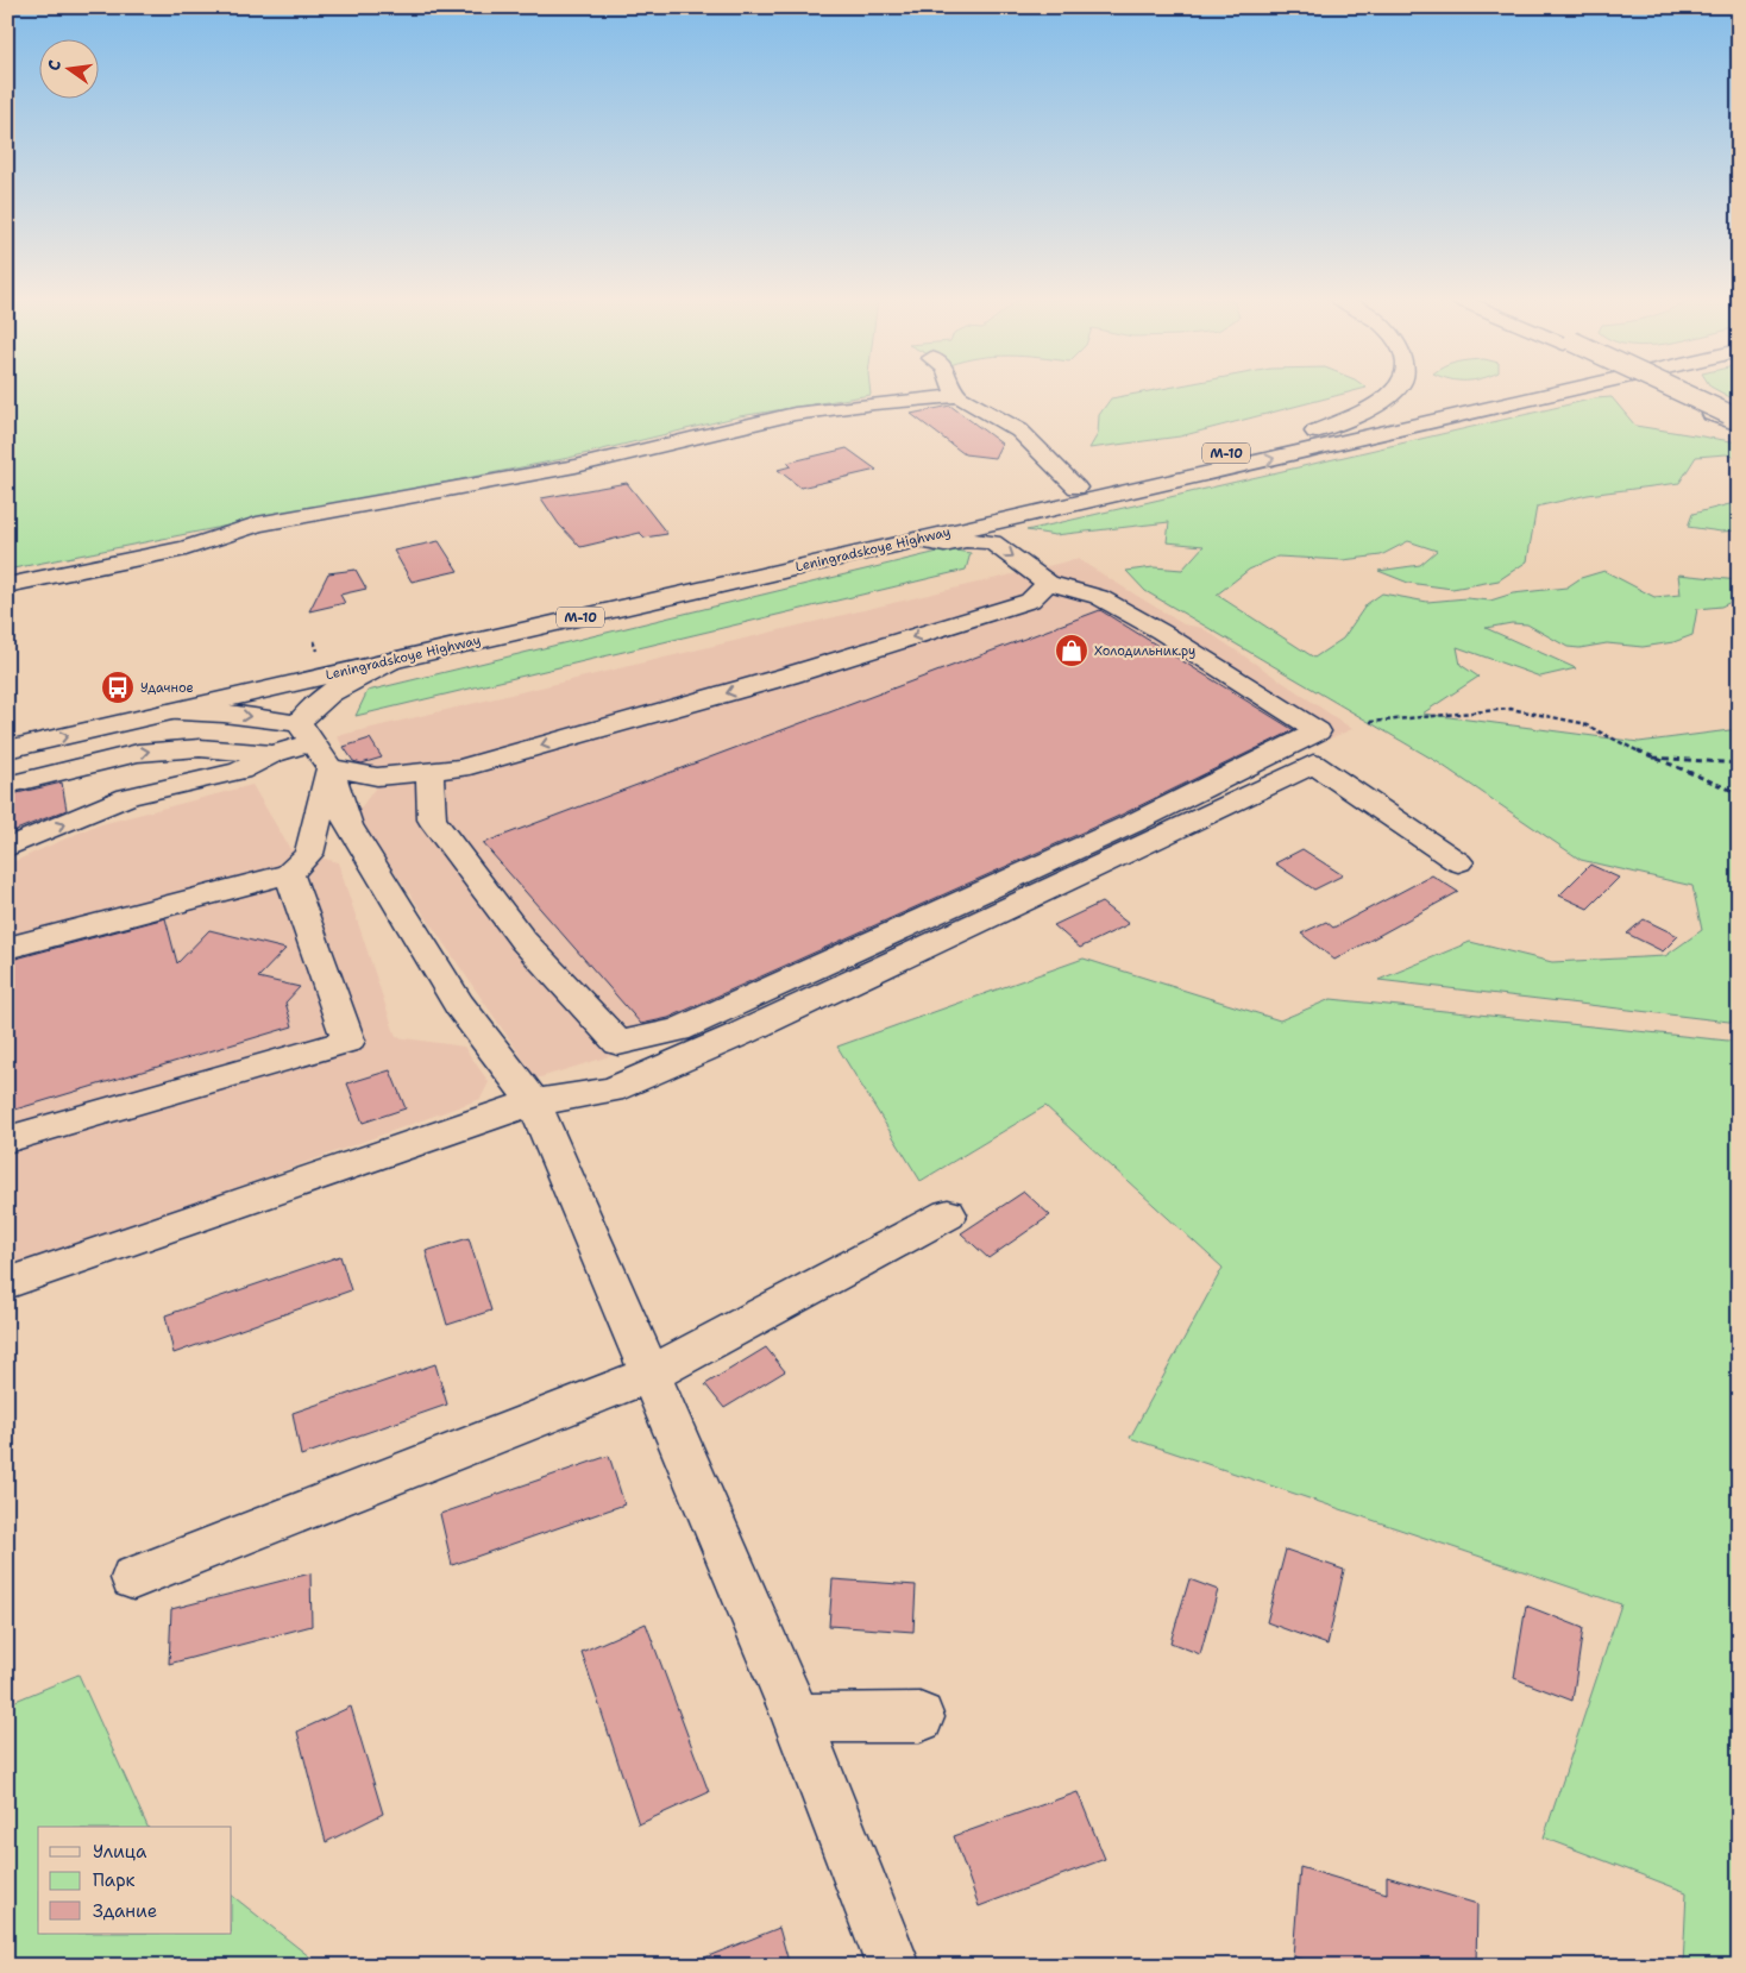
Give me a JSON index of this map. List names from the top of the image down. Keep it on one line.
{"streets":{"main road":["М-10","Leningradskoye Highway"]},"places":{"shop":["Холодильник.ру"],"bus stop":["Удачное"]},"legend":["Улица","Парк","Здание"],"north":"left"}
